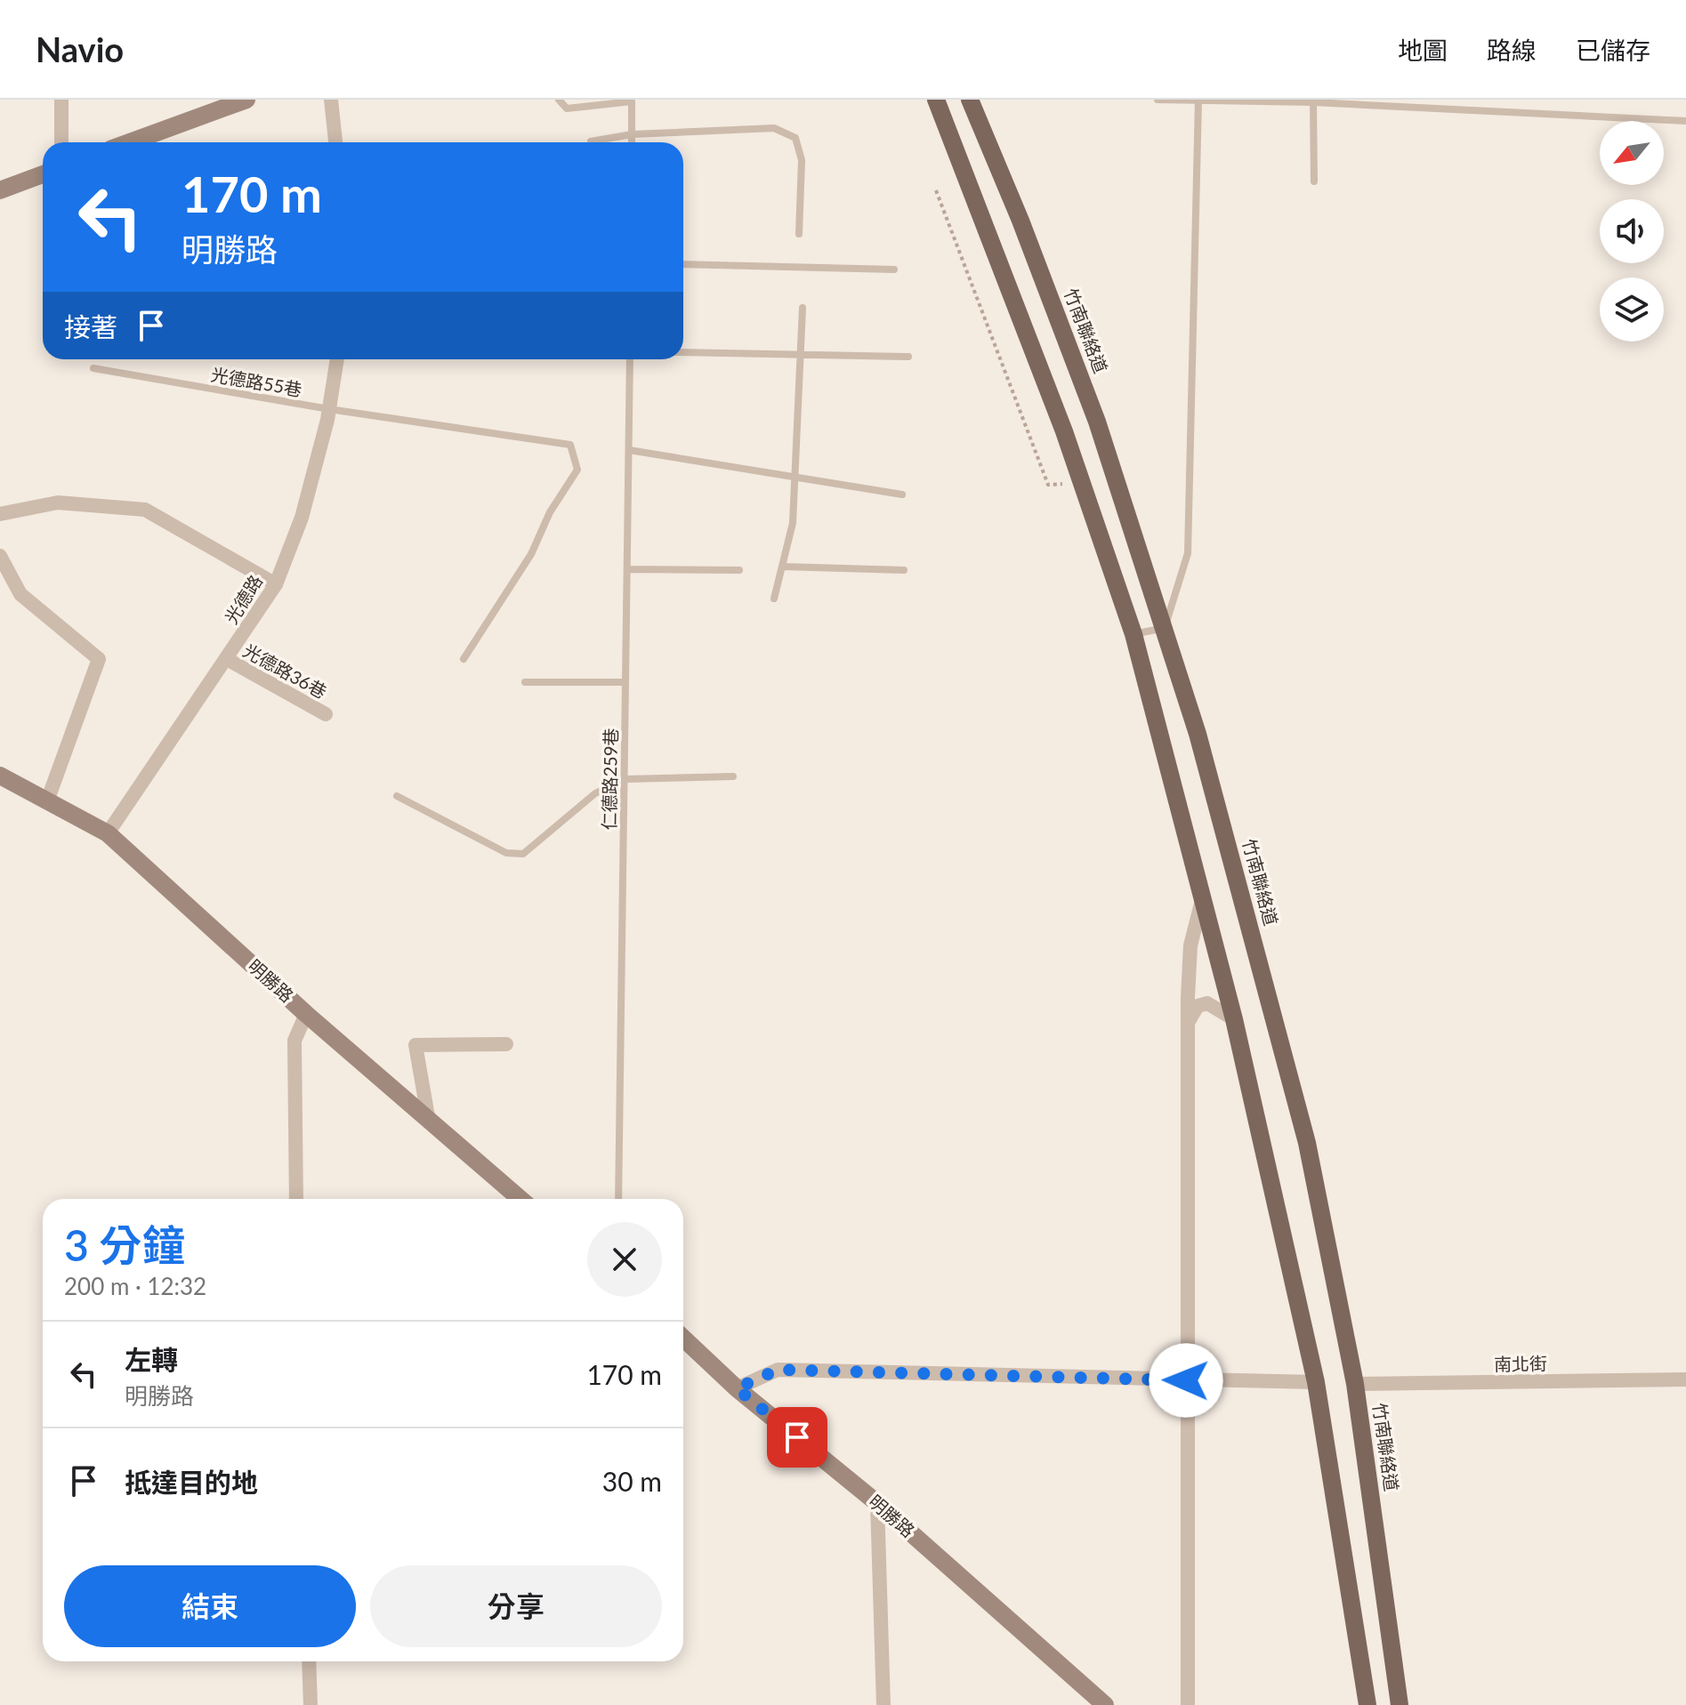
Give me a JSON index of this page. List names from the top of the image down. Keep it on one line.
{"streets":{"main road":["竹南聯絡道"],"street":["光德路","光德路36巷","明勝路","南北街"],"lane":["光德路55巷","仁德路259巷"]},"crossings":[["竹南聯絡道","南北街"],["光德路55巷","光德路"],["光德路","光德路36巷"],["光德路","明勝路"]],"north":"bottom left","page":{"header":"Navio","nav":["地圖","路線","已儲存"],"turn":["170 m","明勝路"],"then":"接著","heading":["3 分鐘","200 m · 12:32"],"list":[{"name":"左轉","note":"明勝路","value":"170 m"},{"name":"抵達目的地","value":"30 m"}],"buttons":["結束","分享"]}}
